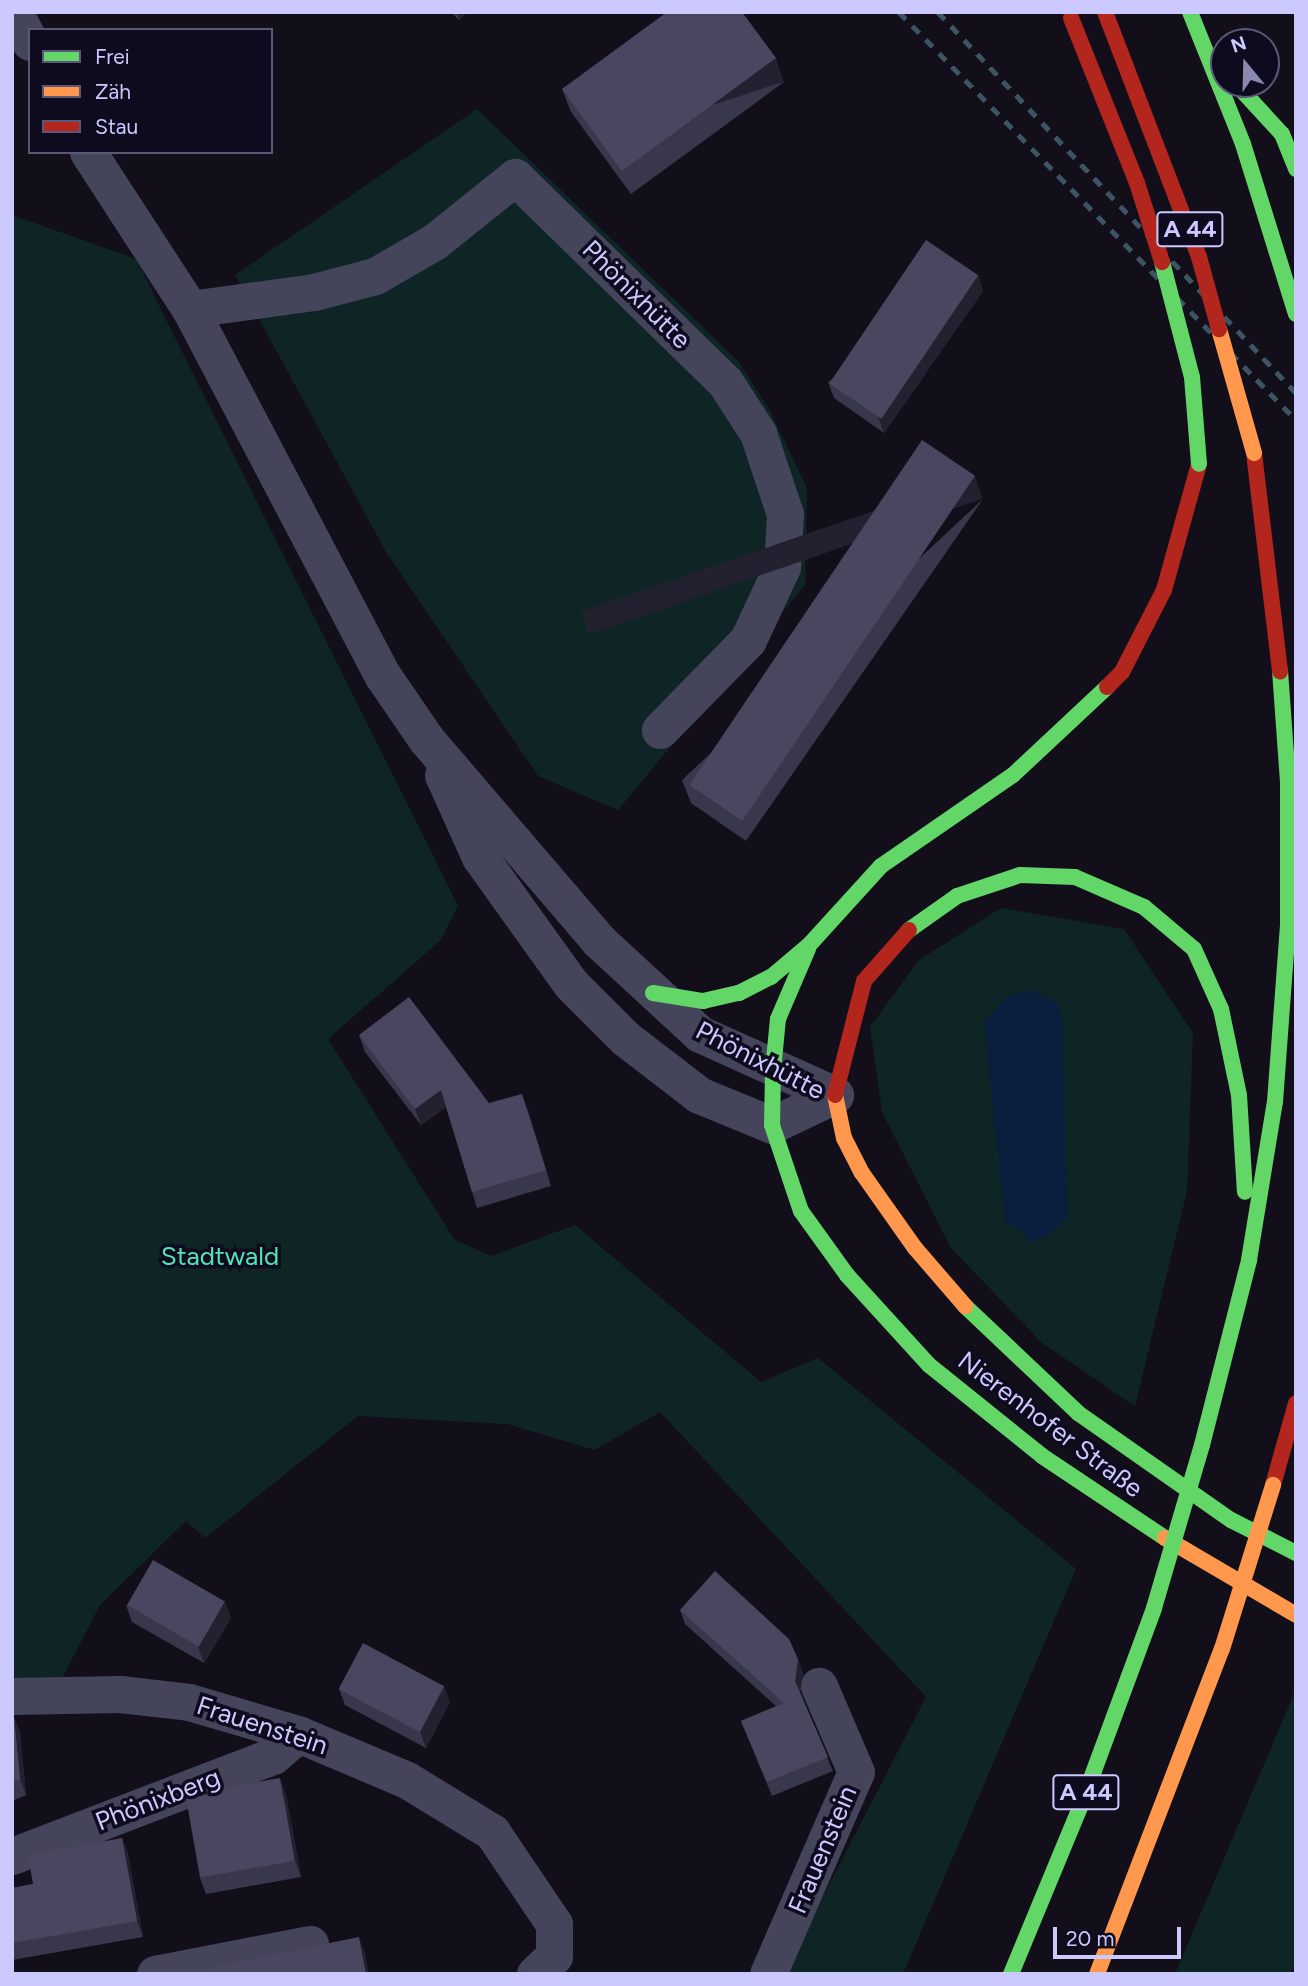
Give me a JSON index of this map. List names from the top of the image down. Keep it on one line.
{"streets":{"main road":["A 44","Nierenhofer Straße"],"street":["Phönixhütte","Frauenstein","Phönixberg"]},"crossings":[["Phönixhütte","Nierenhofer Straße"],["Frauenstein","Phönixberg"]],"parks":["Stadtwald"],"legend":["Frei","Zäh","Stau"],"scale_bar":"20 m","north":"top"}
